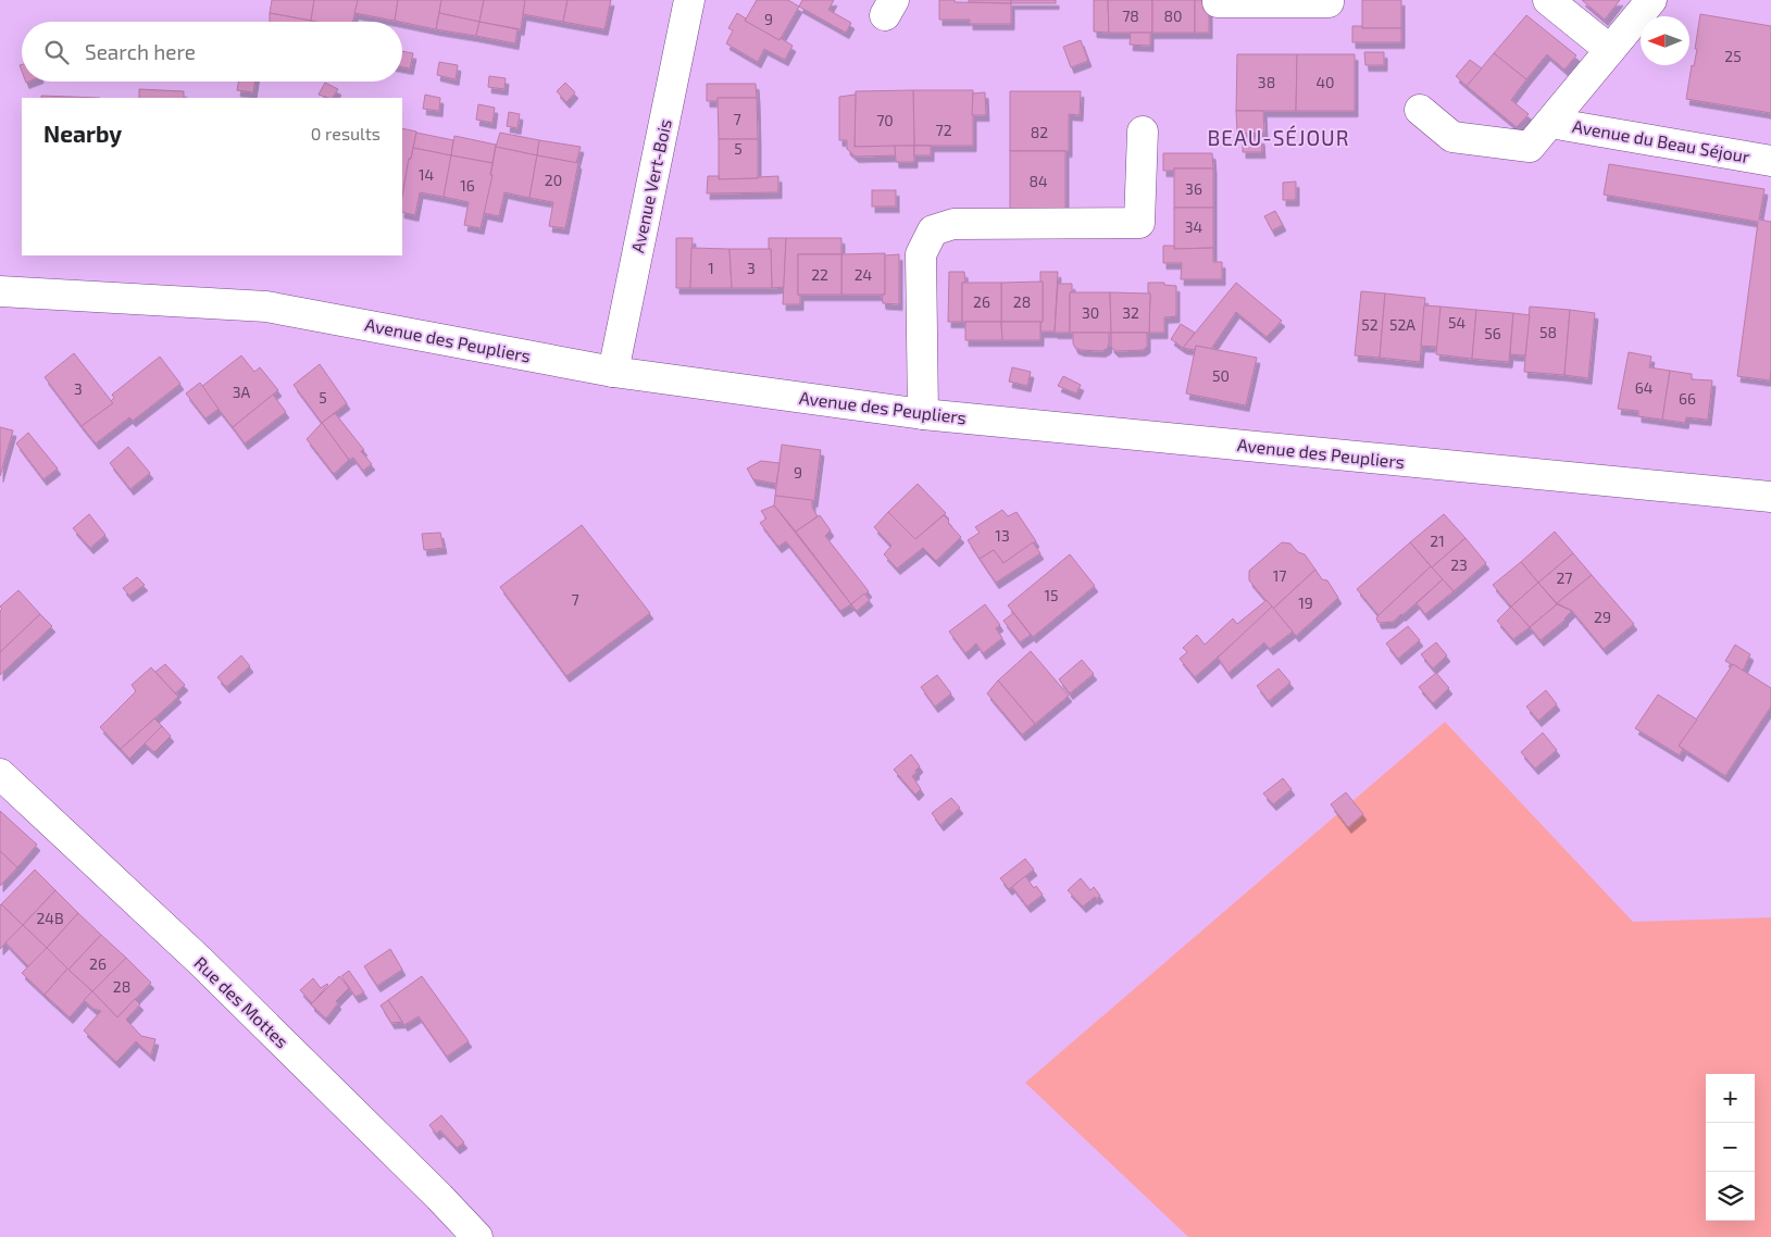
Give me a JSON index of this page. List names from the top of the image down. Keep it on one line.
{"streets":{"street":["Avenue du Beau Séjour","Avenue Vert-Bois","Avenue des Peupliers","Rue des Mottes"]},"crossings":[["Avenue Vert-Bois","Avenue des Peupliers"]],"districts":["BEAU-SÉJOUR"],"house_numbers":["78","80","9","25","38","40","7","70","72","82","5","14","20","84","16","36","34","1","3","22","24","26","28","30","32","54","52","52A","58","56","50","64","3","3A","5","66","9","13","21","23","17","27","15","7","19","29","24B","26","28"],"north":"left","page":{"search":"Search here","heading":["Nearby","0 results"],"map_buttons":["+","−"]}}
